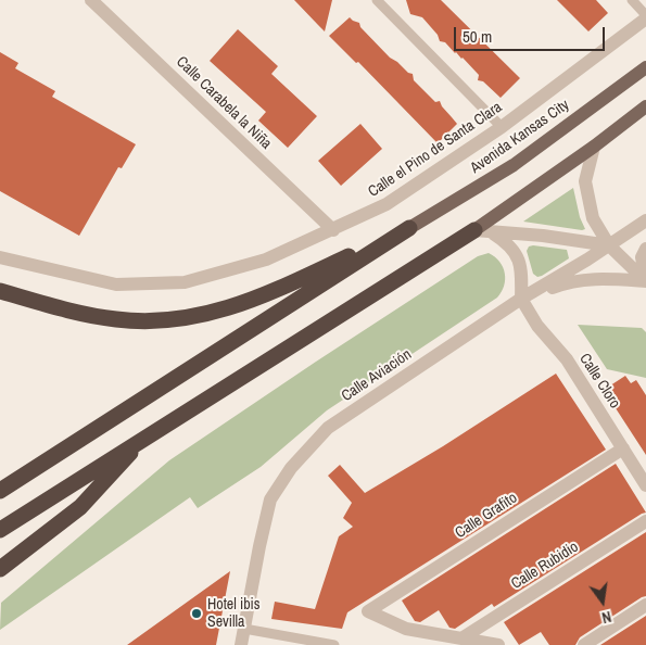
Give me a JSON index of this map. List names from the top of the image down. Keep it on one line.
{"streets":{"main road":["Avenida Kansas City"],"street":["Calle Carabela la Niña","Calle el Pino de Santa Clara","Calle Aviación","Calle Cloro","Calle Grafito","Calle Rubidio"]},"crossings":[["Calle Carabela la Niña","Calle el Pino de Santa Clara"],["Calle Aviación","Calle Cloro"],["Calle Cloro","Calle Grafito"],["Calle Grafito","Calle Rubidio"]],"places":["Hotel ibis Sevilla"],"scale_bar":"50 m","north":"bottom"}
